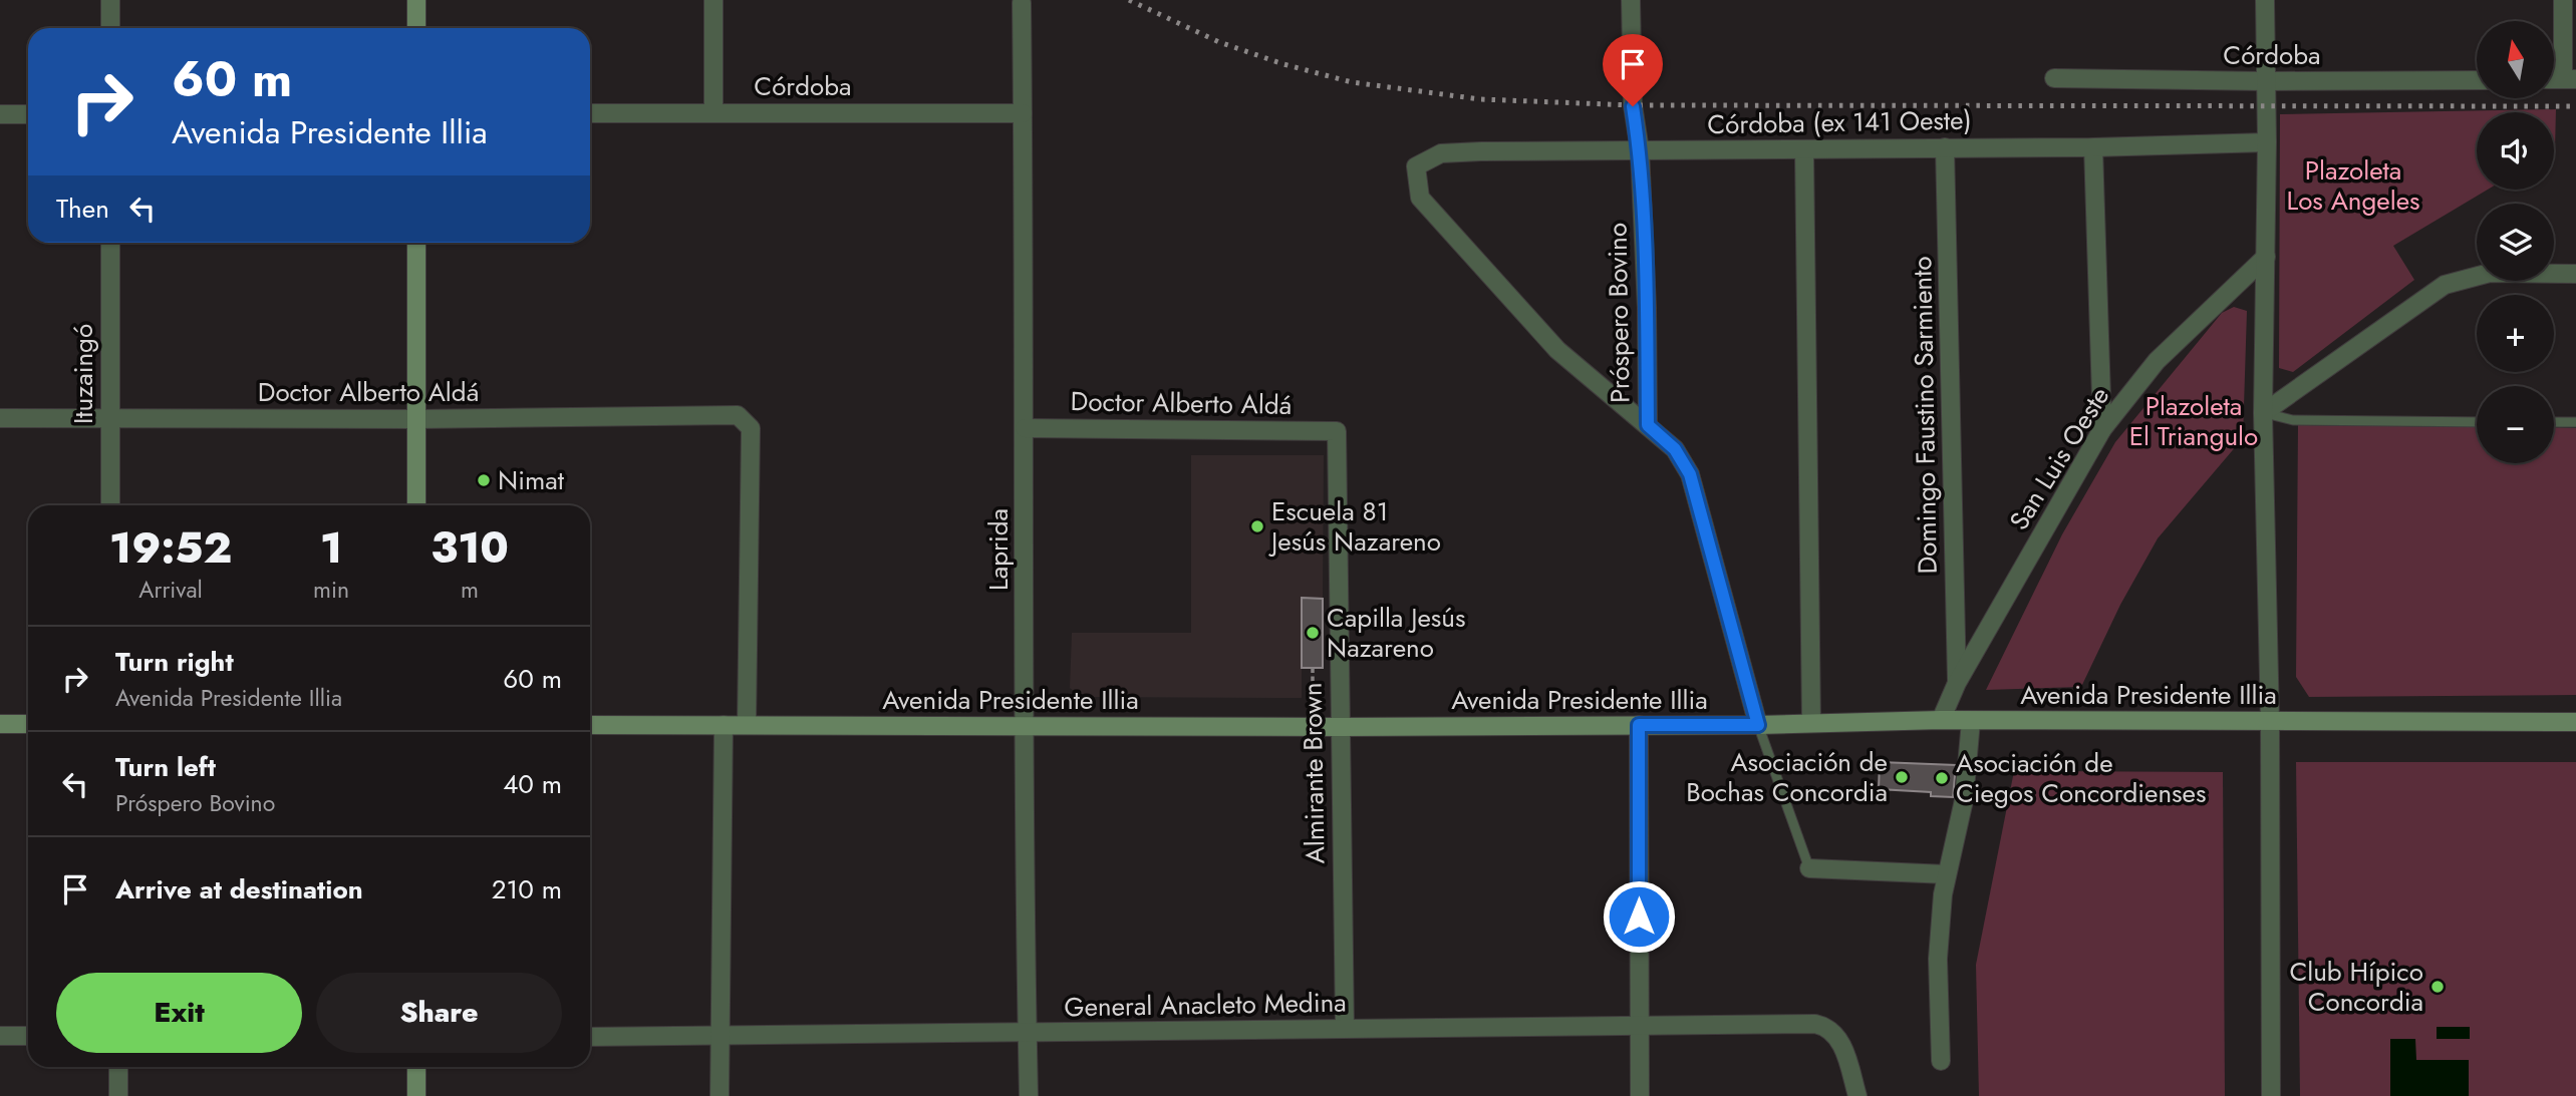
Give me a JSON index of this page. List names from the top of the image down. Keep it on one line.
{"streets":{"main road":["Avenida Presidente Illia"],"street":["Córdoba","Córdoba (ex 141 Oeste)","Próspero Bovino","Ituzaingó","Doctor Alberto Aldá","Domingo Faustino Sarmiento","San Luis Oeste","Laprida","Almirante Brown","General Anacleto Medina"]},"crossings":[["Córdoba","Laprida"],["Córdoba (ex 141 Oeste)","Próspero Bovino"],["Córdoba (ex 141 Oeste)","Domingo Faustino Sarmiento"],["Próspero Bovino","Avenida Presidente Illia"],["Ituzaingó","Doctor Alberto Aldá"],["Doctor Alberto Aldá","Laprida"],["Doctor Alberto Aldá","Avenida Presidente Illia"],["Doctor Alberto Aldá","Almirante Brown"],["Domingo Faustino Sarmiento","San Luis Oeste"],["San Luis Oeste","Avenida Presidente Illia"],["Laprida","Avenida Presidente Illia"],["Laprida","General Anacleto Medina"],["Avenida Presidente Illia","Almirante Brown"],["Almirante Brown","General Anacleto Medina"]],"parks":["Plazoleta Los Angeles","Plazoleta El Triangulo"],"places":["Nimat","Escuela 81 Jesús Nazareno","Capilla Jesús Nazareno","Asociación de Bochas Concordia","Asociación de Ciegos Concordienses","Club Hípico Concordia"],"north":"top","page":{"map_buttons":["+","−"],"turn":["60 m","Avenida Presidente Illia"],"then":"Then","eta":["19:52","Arrival","1","min","310","m"],"list":[{"name":"Turn right","note":"Avenida Presidente Illia","value":"60 m"},{"name":"Turn left","note":"Próspero Bovino","value":"40 m"},{"name":"Arrive at destination","value":"210 m"}],"buttons":["Exit","Share"]}}
